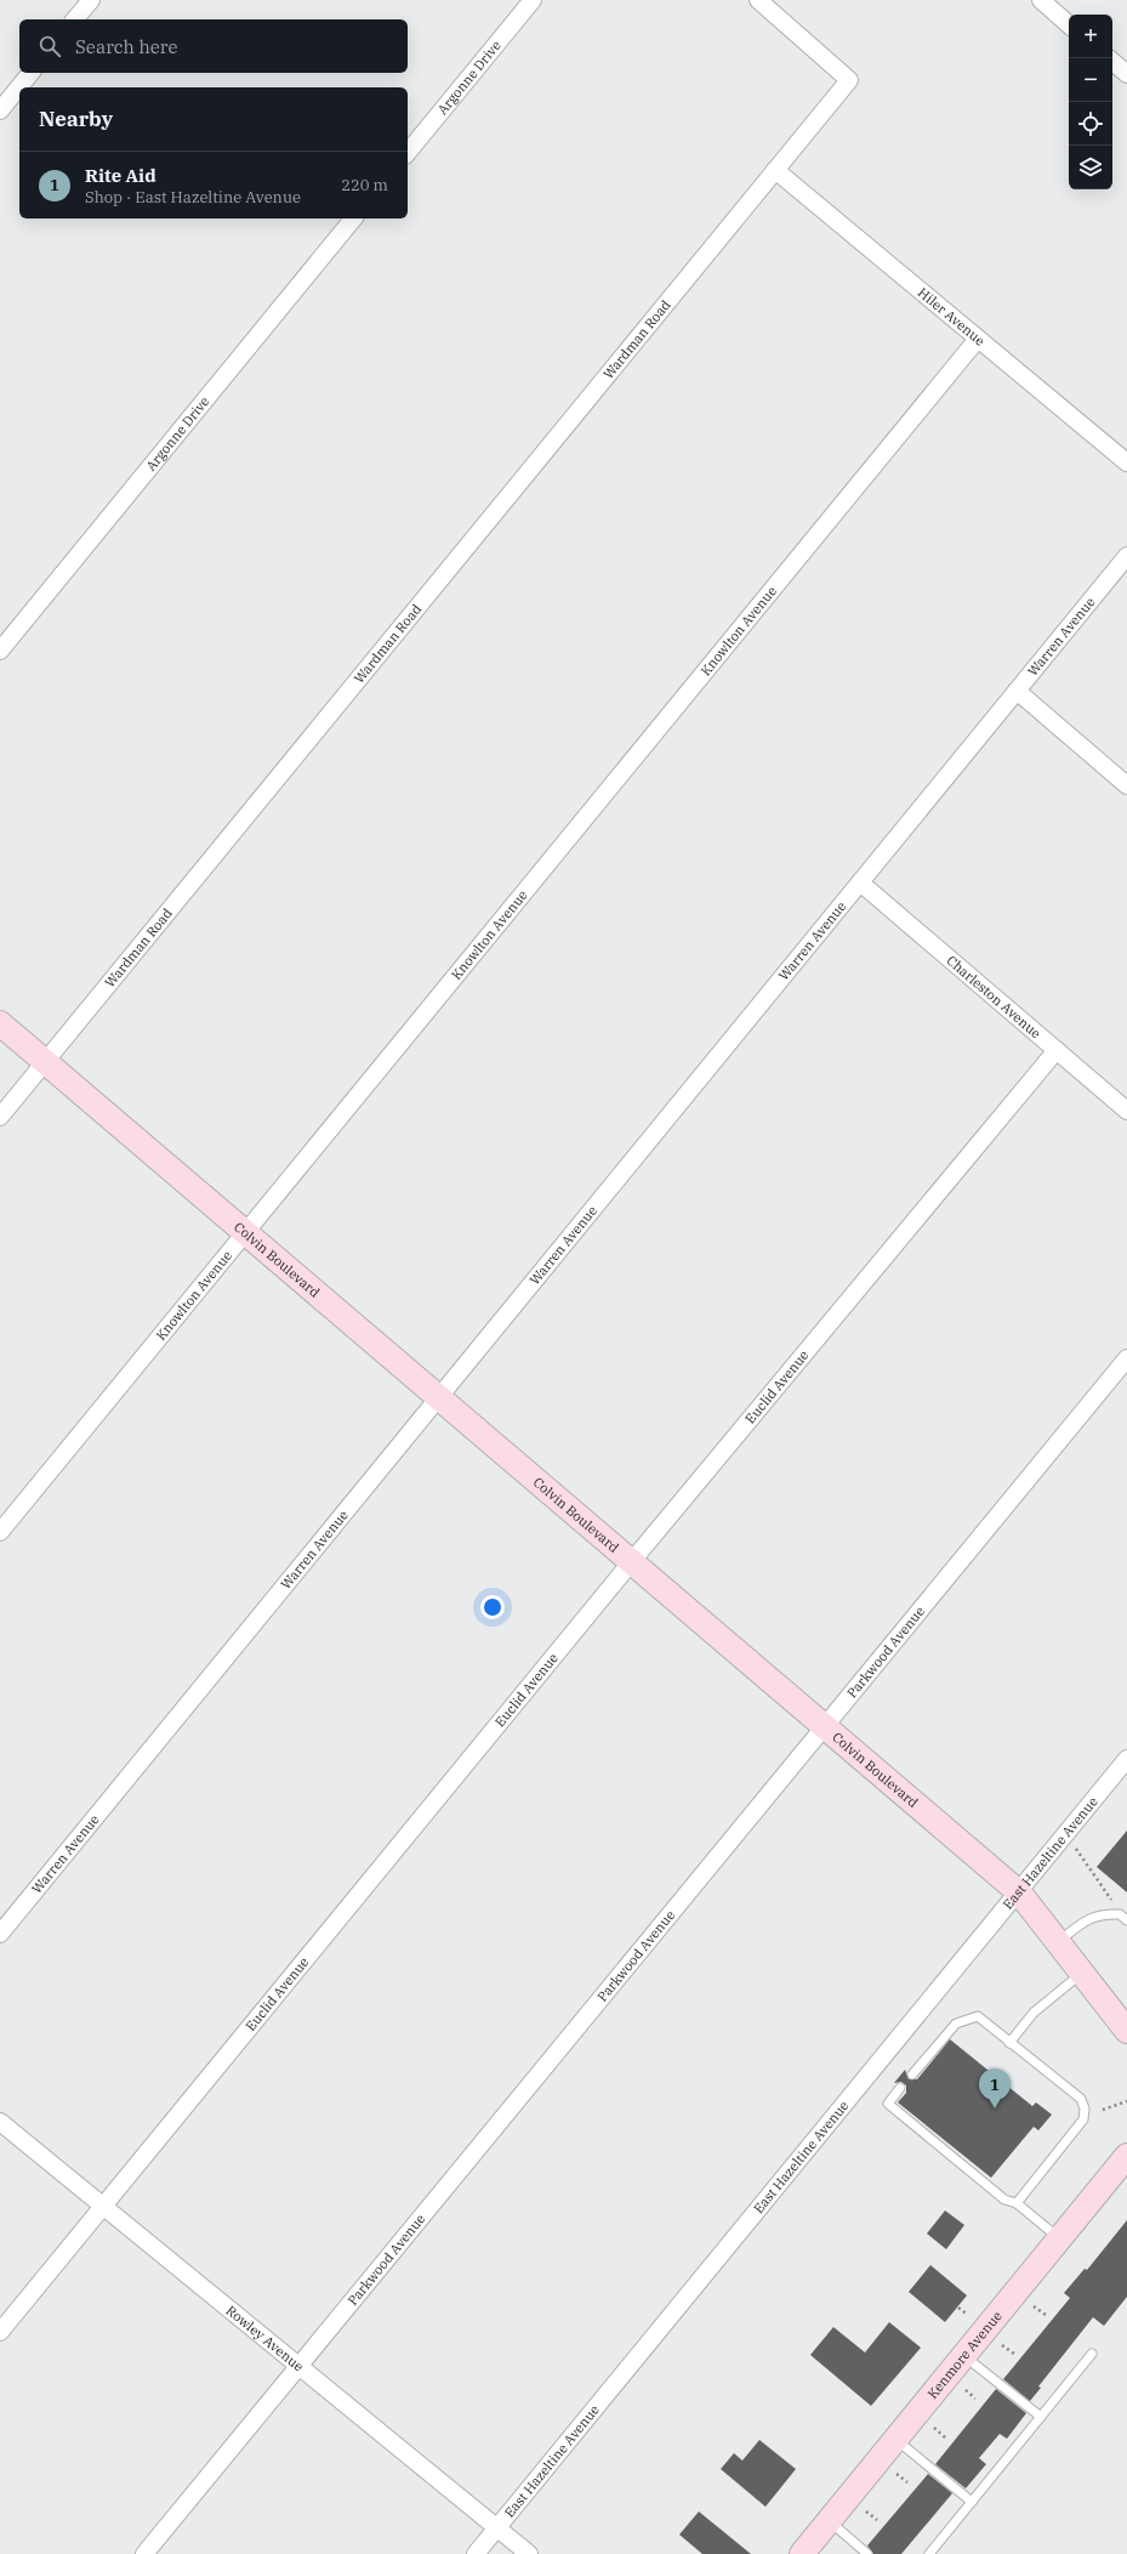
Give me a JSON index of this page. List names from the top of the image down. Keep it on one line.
{"streets":{"street":["Argonne Drive","Hiler Avenue","Wardman Road","Knowlton Avenue","Warren Avenue","Charleston Avenue","Colvin Boulevard","Euclid Avenue","Parkwood Avenue","East Hazeltine Avenue","Rowley Avenue","Kenmore Avenue"]},"crossings":[["Hiler Avenue","Wardman Road"],["Hiler Avenue","Knowlton Avenue"],["Wardman Road","Colvin Boulevard"],["Knowlton Avenue","Colvin Boulevard"],["Warren Avenue","Charleston Avenue"],["Warren Avenue","Colvin Boulevard"],["Charleston Avenue","Euclid Avenue"],["Colvin Boulevard","Euclid Avenue"],["Colvin Boulevard","Parkwood Avenue"],["Colvin Boulevard","East Hazeltine Avenue"],["Euclid Avenue","Rowley Avenue"],["Parkwood Avenue","Rowley Avenue"],["East Hazeltine Avenue","Rowley Avenue"]],"page":{"map_buttons":["+","−"],"search":"Search here","heading":"Nearby","list":[{"mark":"1","name":"Rite Aid","note":"Shop · East Hazeltine Avenue","value":"220 m"}],"pins":"1"}}
